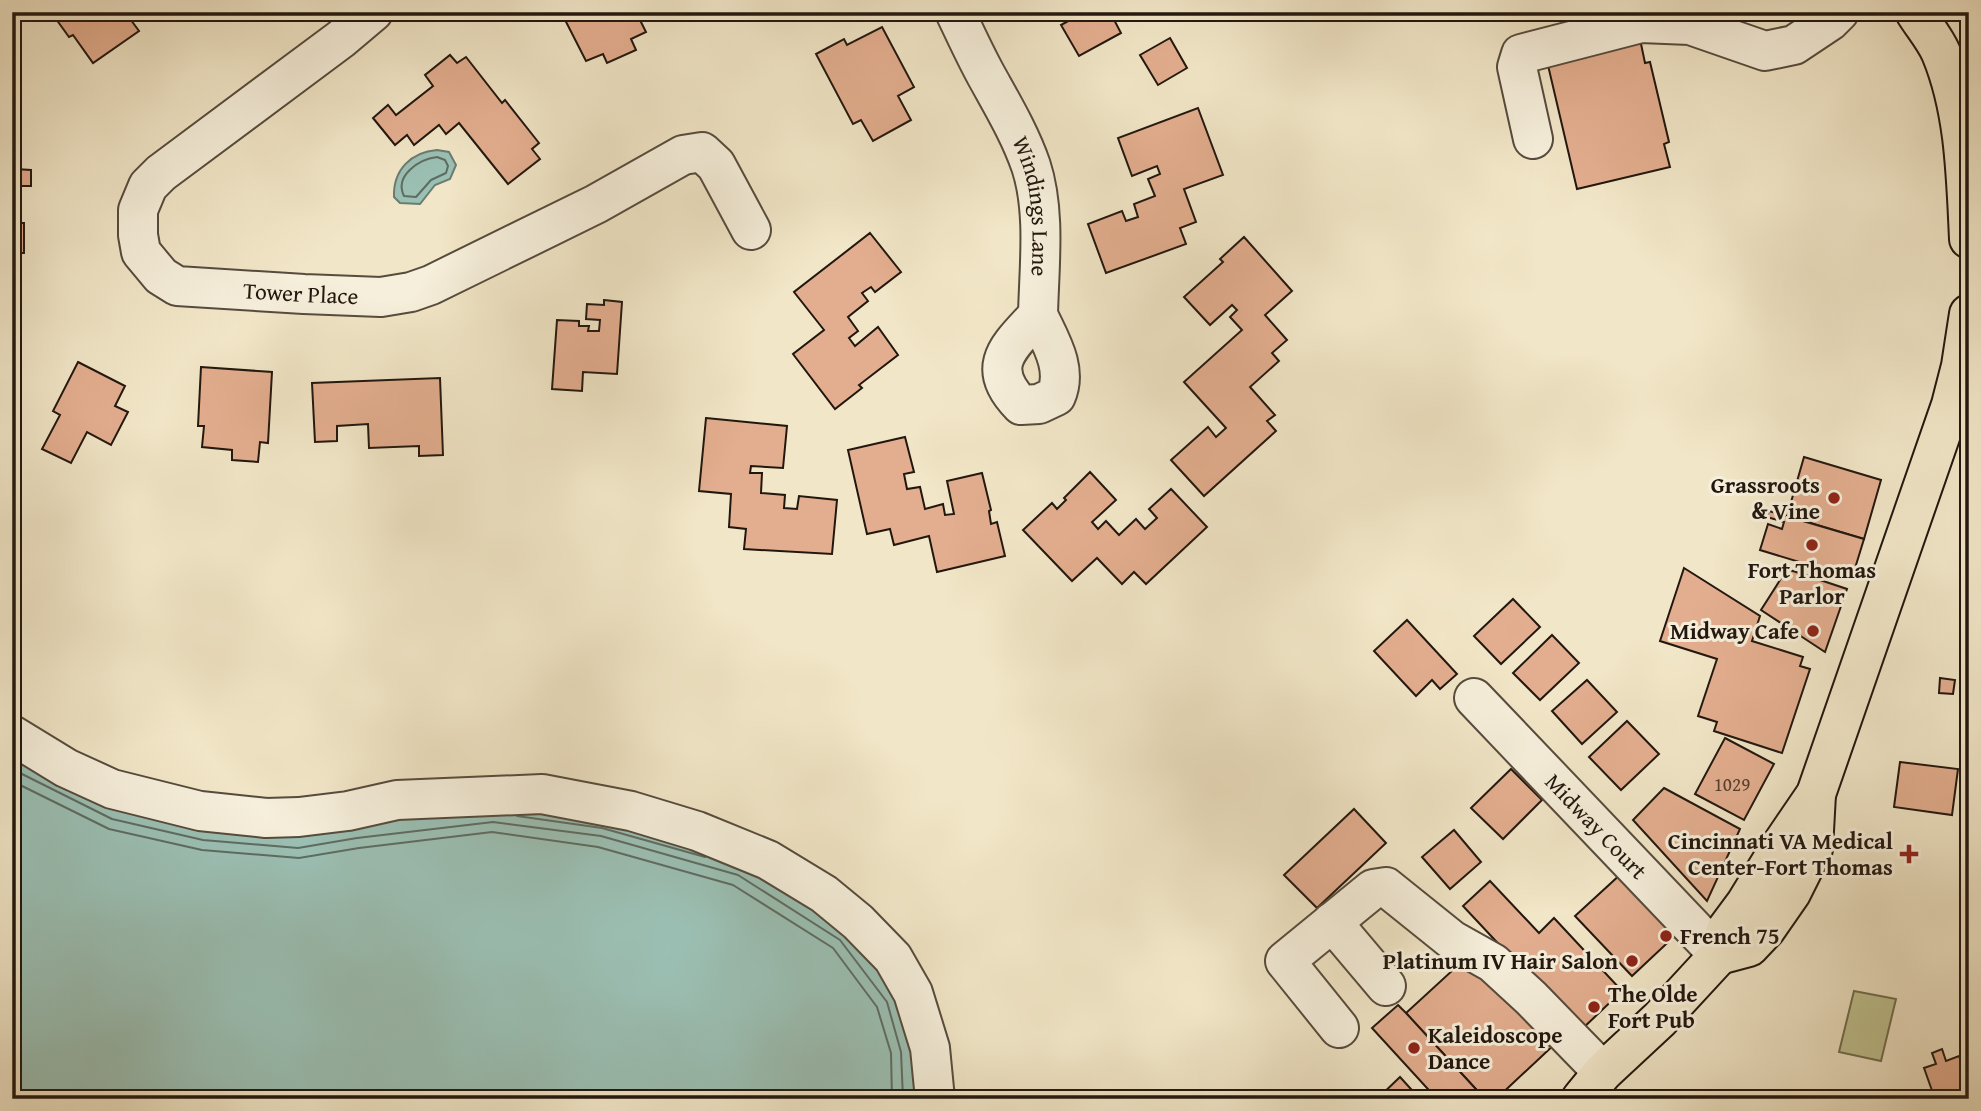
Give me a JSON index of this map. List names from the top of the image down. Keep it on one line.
{"streets":{"street":["Windings Lane","Tower Place","Midway Court"]},"places":{"other":["Grassroots & Vine","Fort Thomas Parlor","Midway Cafe","French 75","Platinum IV Hair Salon","The Olde Fort Pub","Kaleidoscope Dance"],"health":["Cincinnati VA Medical Center-Fort Thomas"]},"house_numbers":["1029"]}
